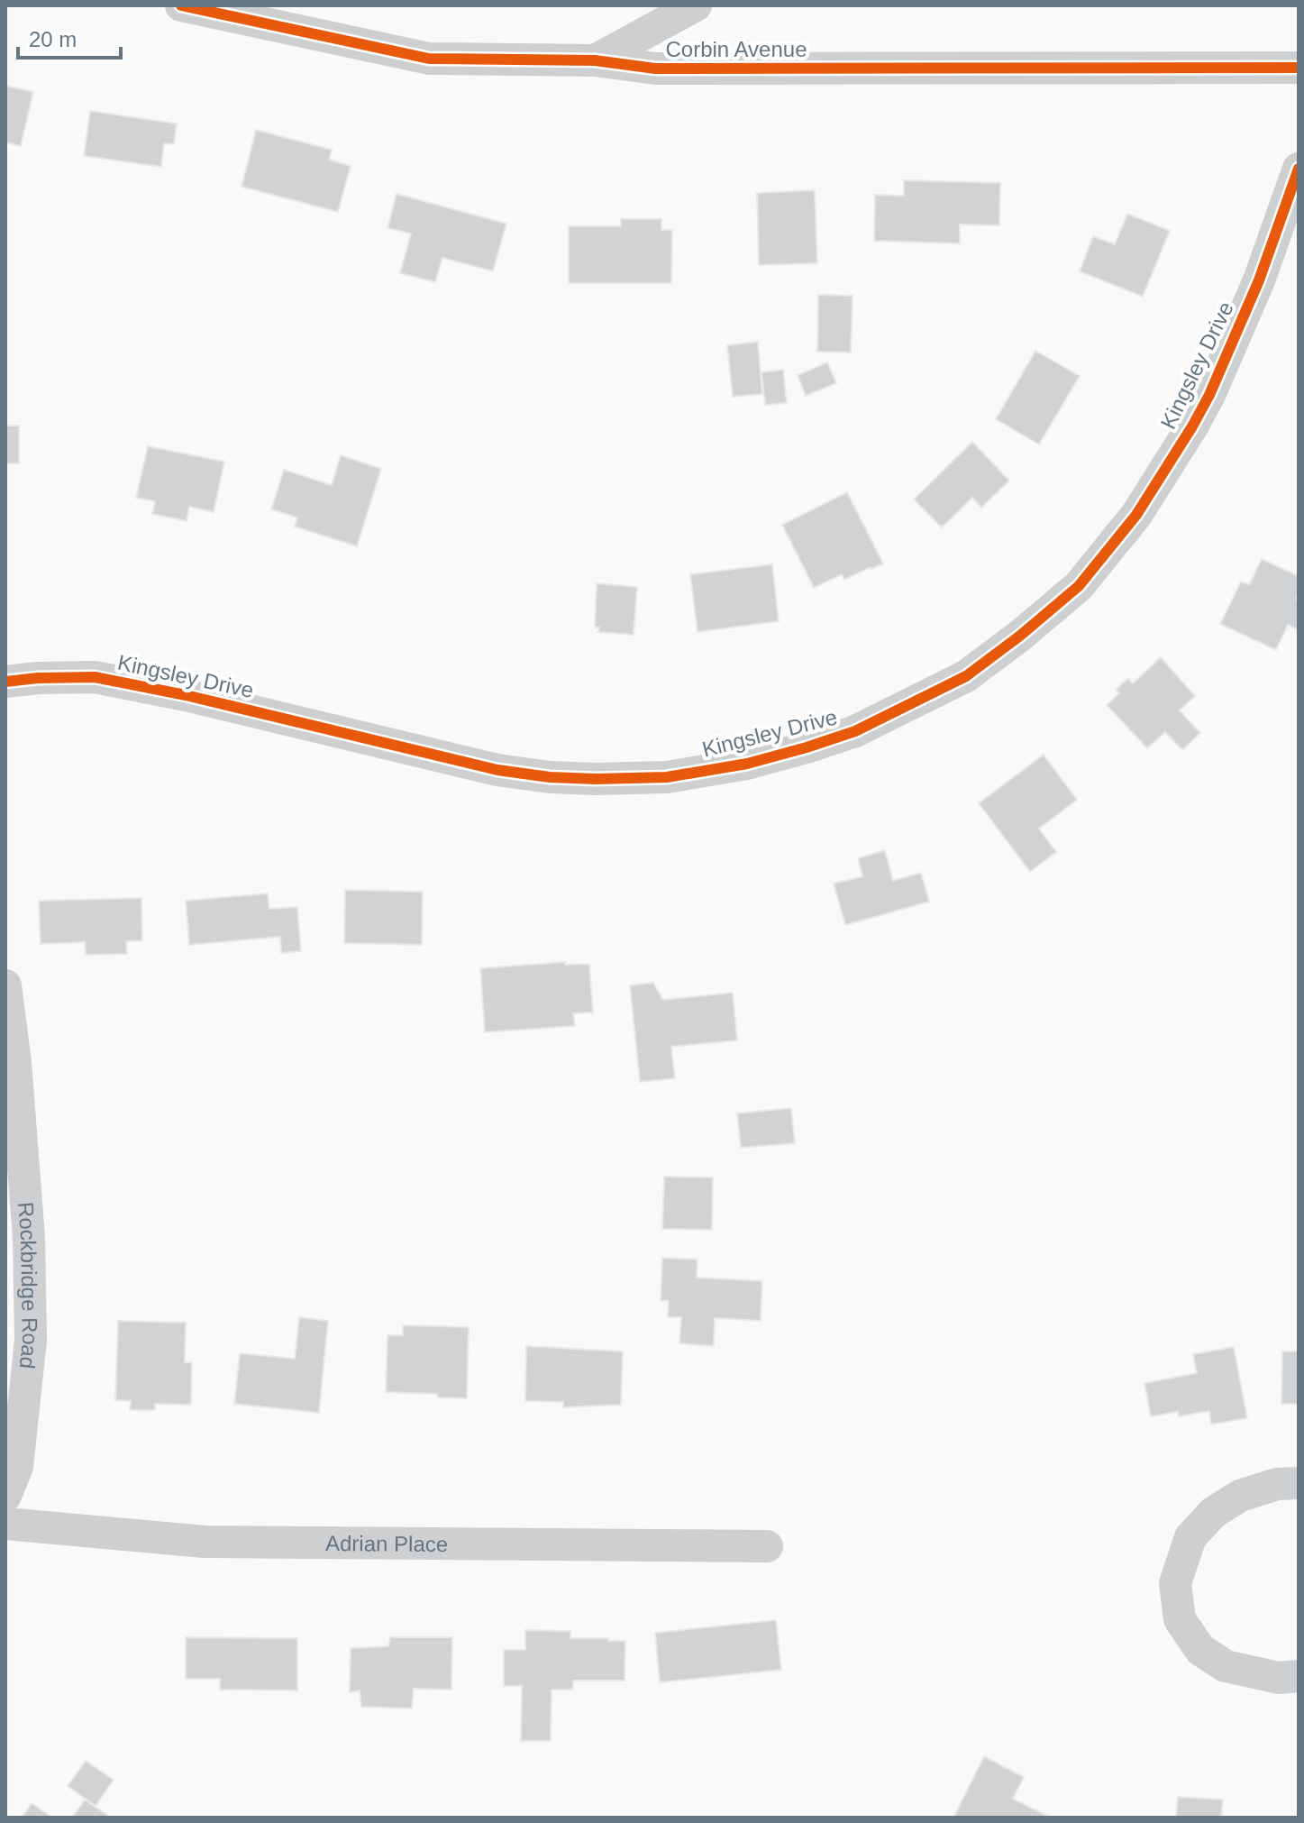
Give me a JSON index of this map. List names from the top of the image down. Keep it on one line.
{"streets":{"street":["Corbin Avenue","Kingsley Drive","Rockbridge Road","Adrian Place"]},"scale_bar":"20 m"}
